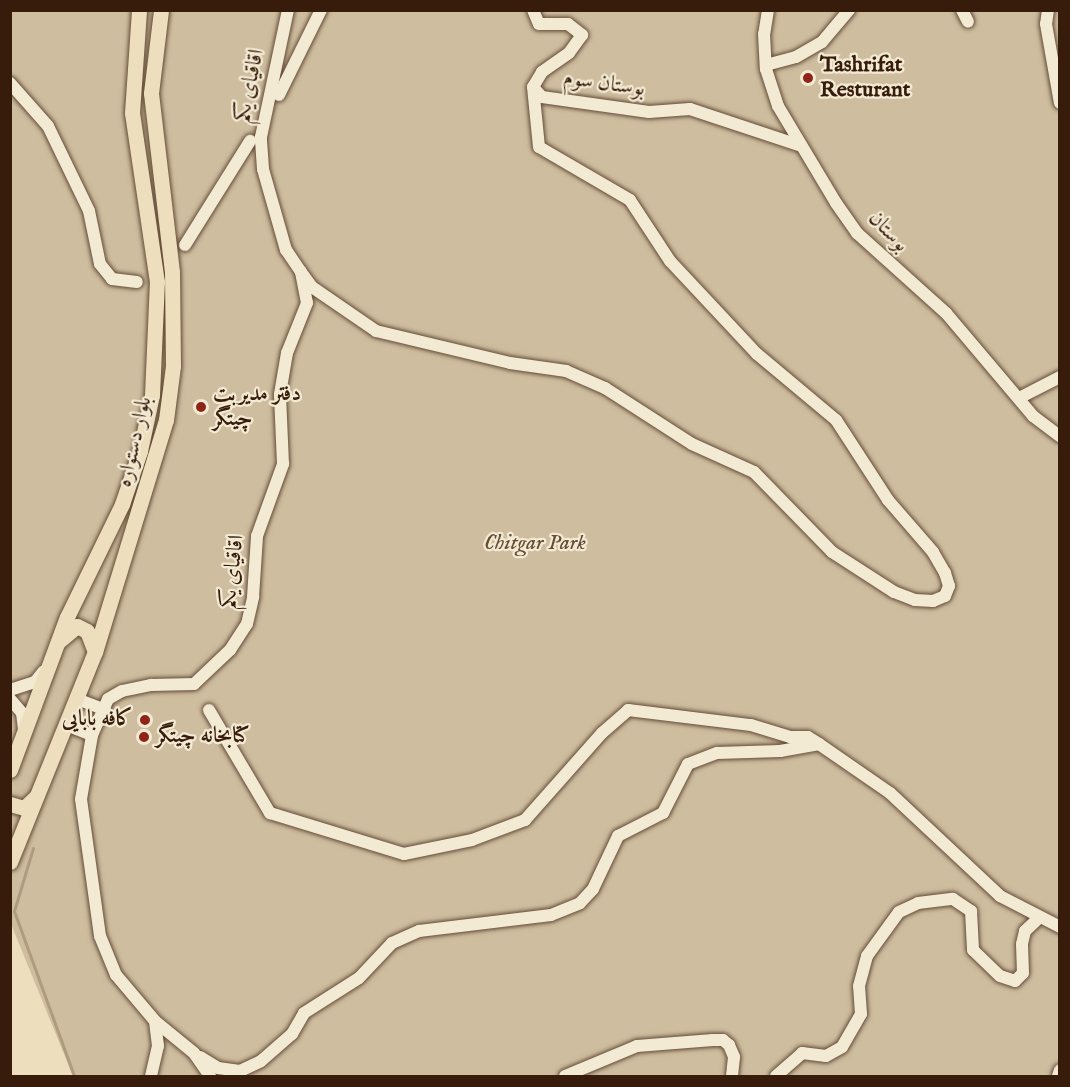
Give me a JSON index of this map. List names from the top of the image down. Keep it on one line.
{"streets":{"main road":["بلوار دستواره"],"street":["بوستان سوم","اقاقیای یکم","بوستان"]},"crossings":[["بوستان سوم","بوستان"]],"parks":["Chitgar Park"],"places":["Tashrifat Resturant","دفتر مدیریت چیتگر","کافه بابایی","کتابخانه چیتگر"]}
